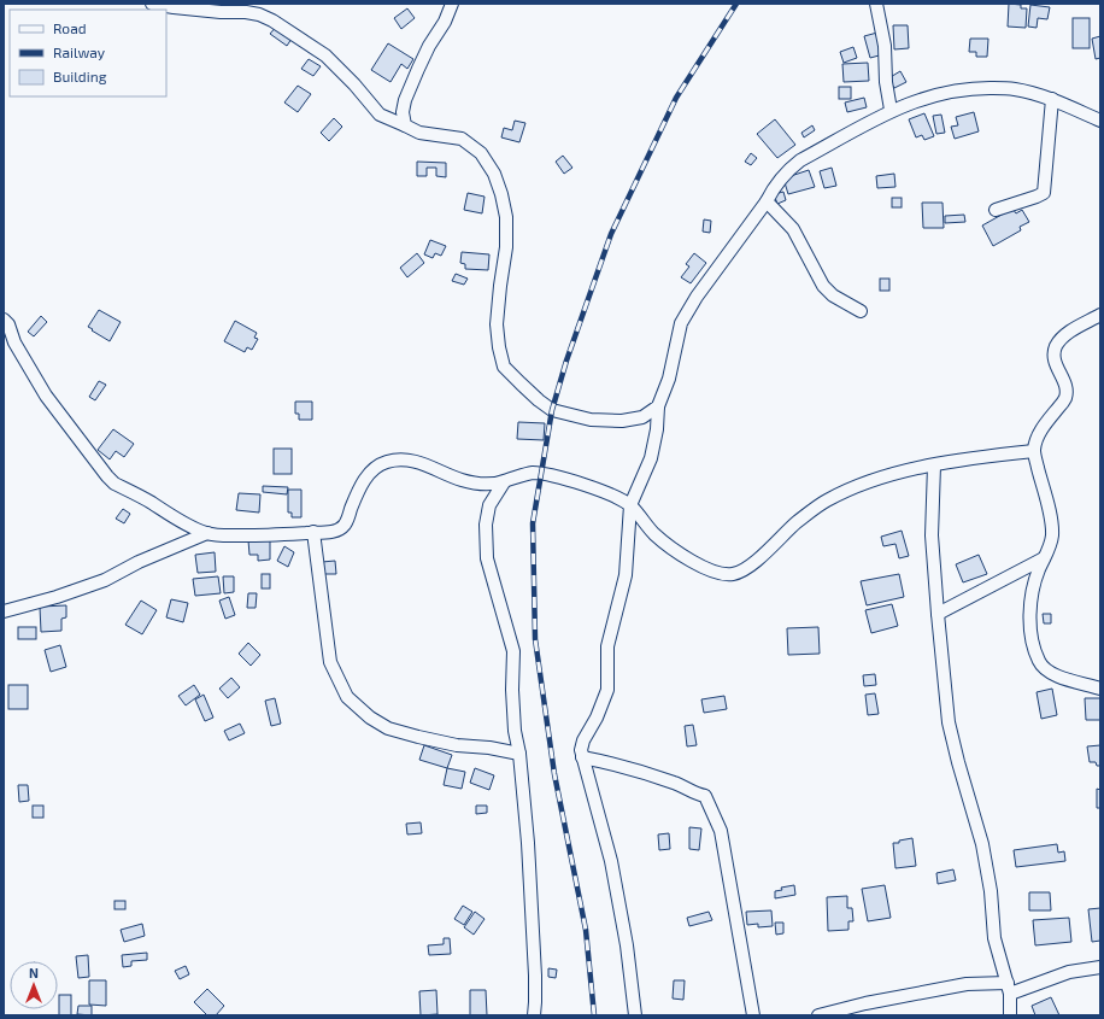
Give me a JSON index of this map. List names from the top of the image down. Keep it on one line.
{"legend":["Road","Railway","Building"],"north":"top"}
